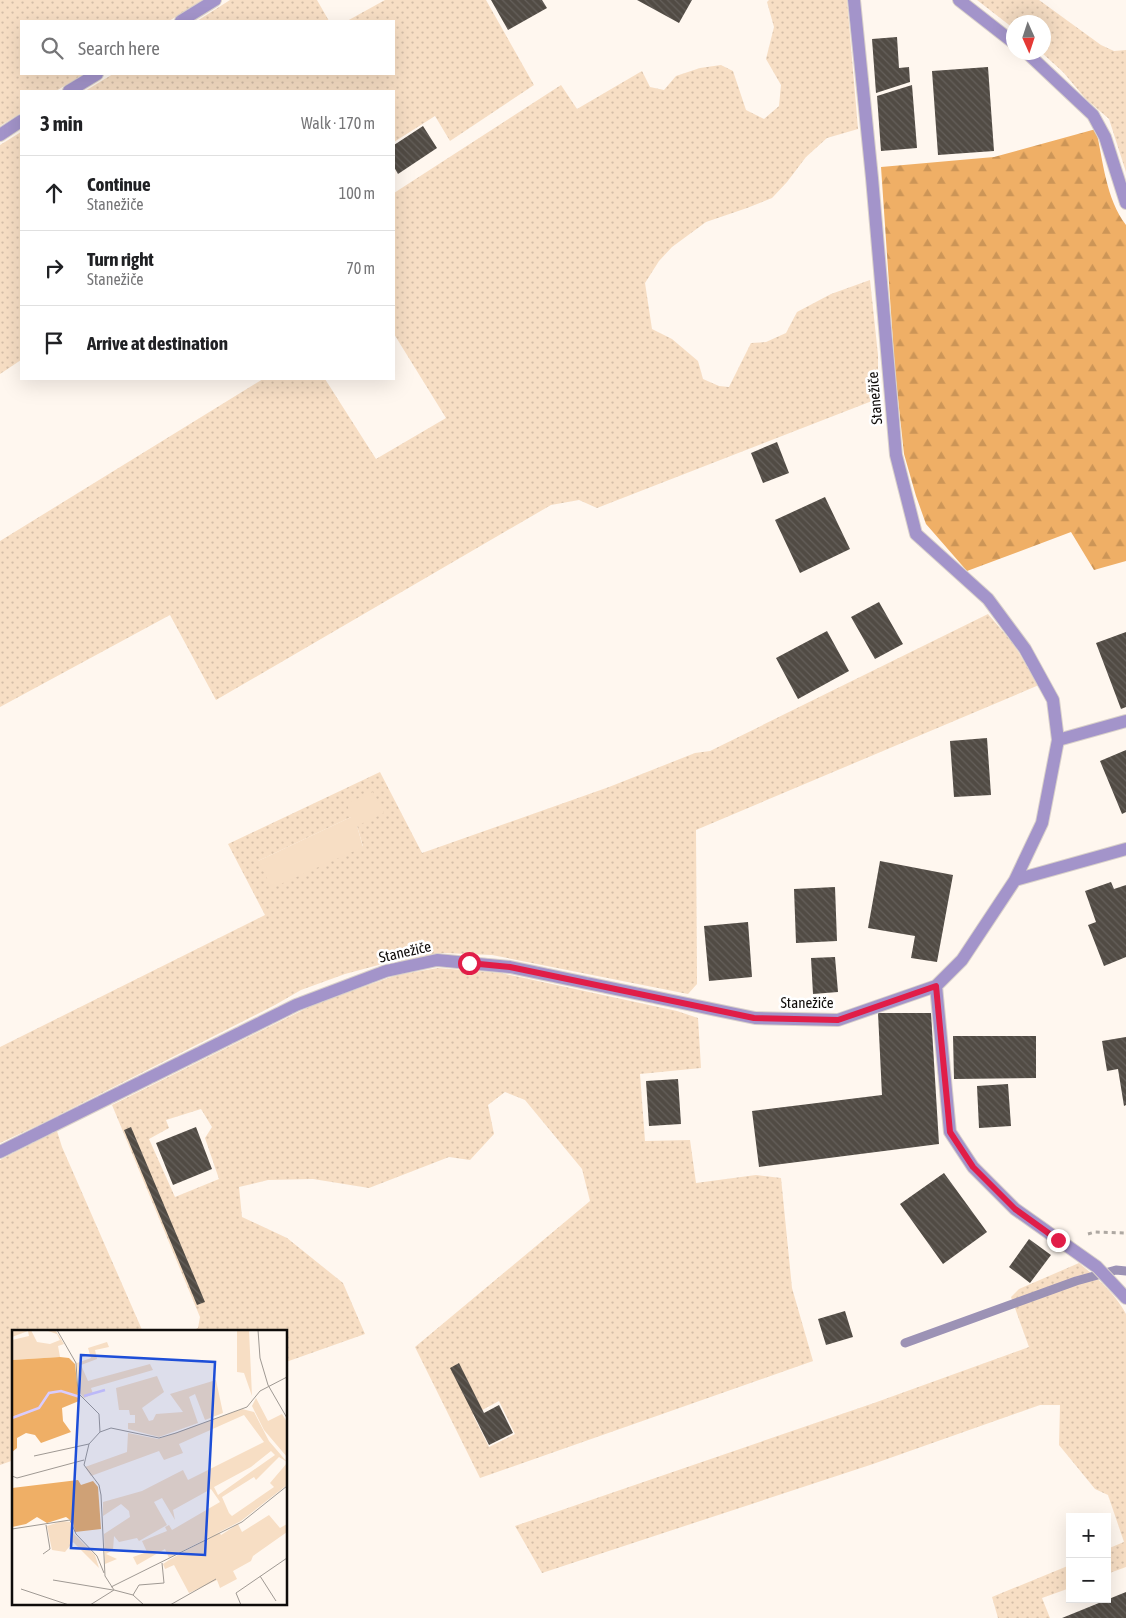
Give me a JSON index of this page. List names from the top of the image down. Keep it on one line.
{"streets":{"street":["Stanežiče"]},"north":"bottom","page":{"search":"Search here","heading":["3 min","Walk · 170 m"],"list":[["Continue","Stanežiče","100 m"],["Turn right","Stanežiče","70 m"],"Arrive at destination"],"map_buttons":["+","−"]}}
